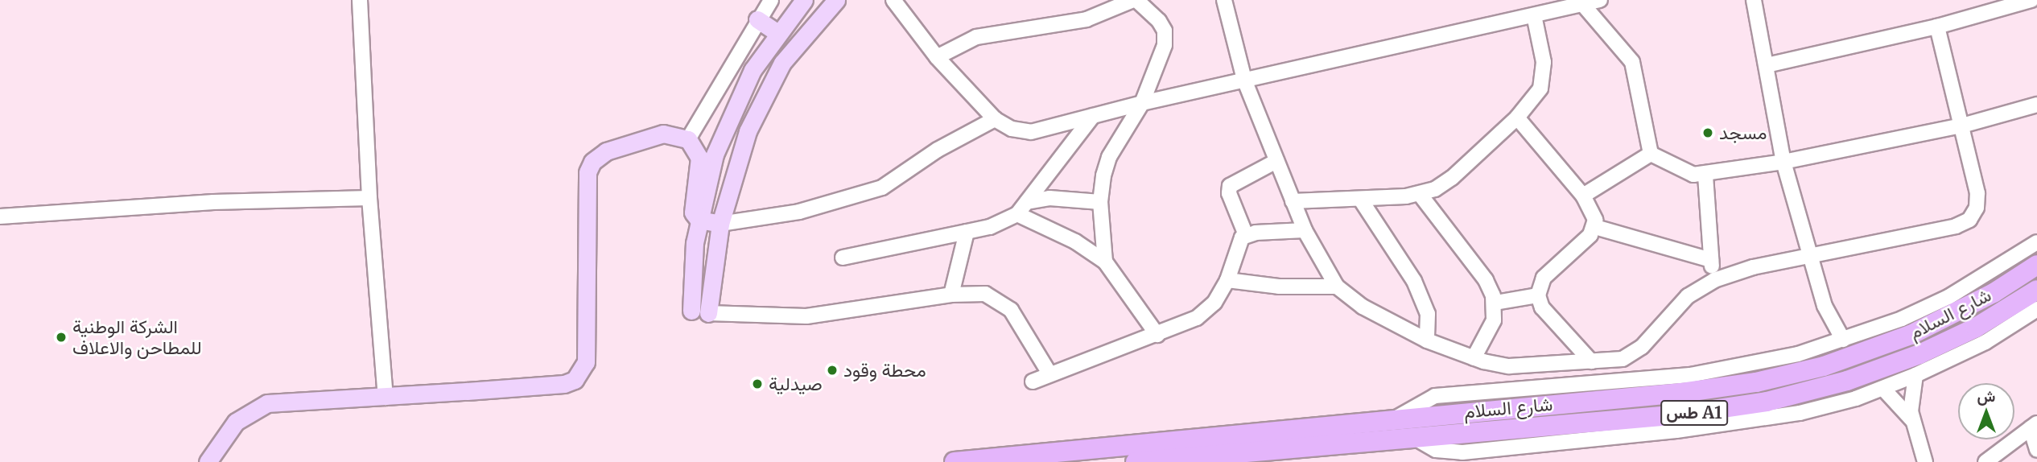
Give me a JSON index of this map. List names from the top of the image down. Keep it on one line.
{"streets":{"highway":["شارع السلام","طس A1"]},"places":["مسجد","الشركة الوطنية للمطاحن والاعلاف","محطة وقود","صيدلية"],"north":"top"}
